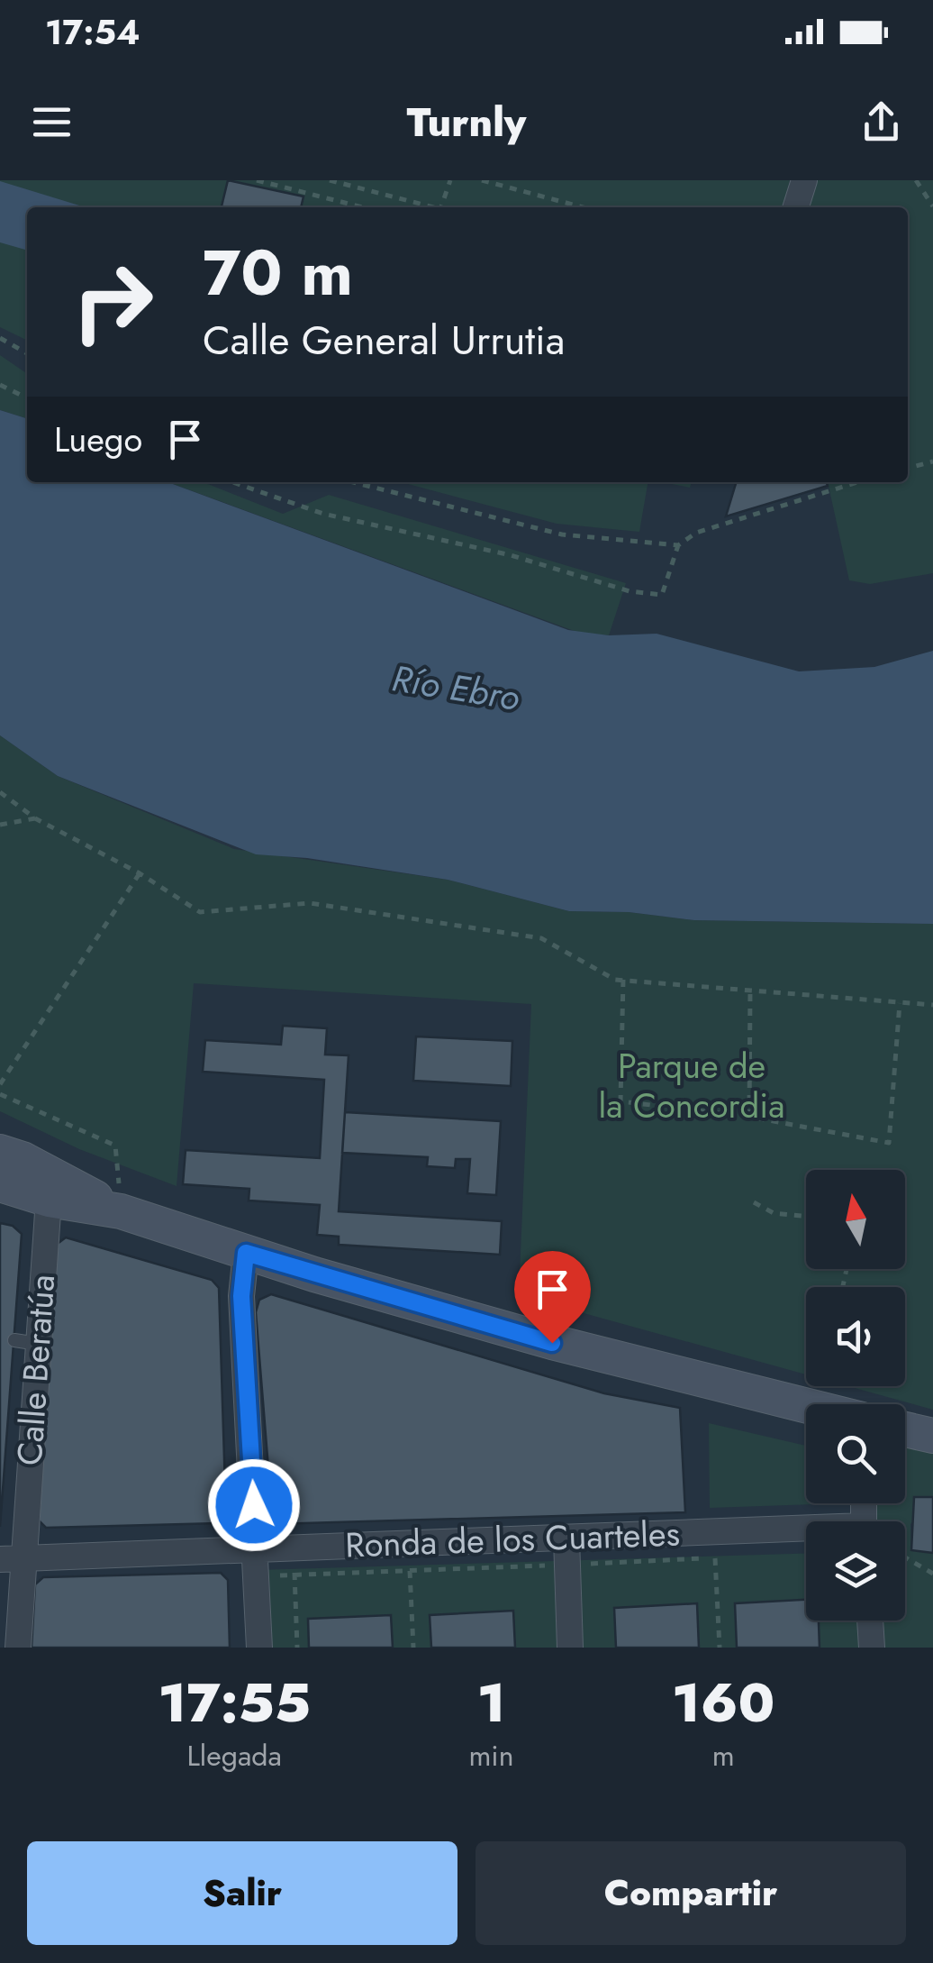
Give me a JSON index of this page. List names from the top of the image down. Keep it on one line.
{"streets":{"street":["Calle Beratúa","Ronda de los Cuarteles"]},"crossings":[["Calle Beratúa","Ronda de los Cuarteles"]],"water":["Río Ebro"],"parks":["Parque de la Concordia"],"north":"top","page":{"status":"17:54","header":"Turnly","turn":["70 m","Calle General Urrutia"],"then":"Luego","eta":["17:55","Llegada","1","min","160","m"],"buttons":["Salir","Compartir"]}}
